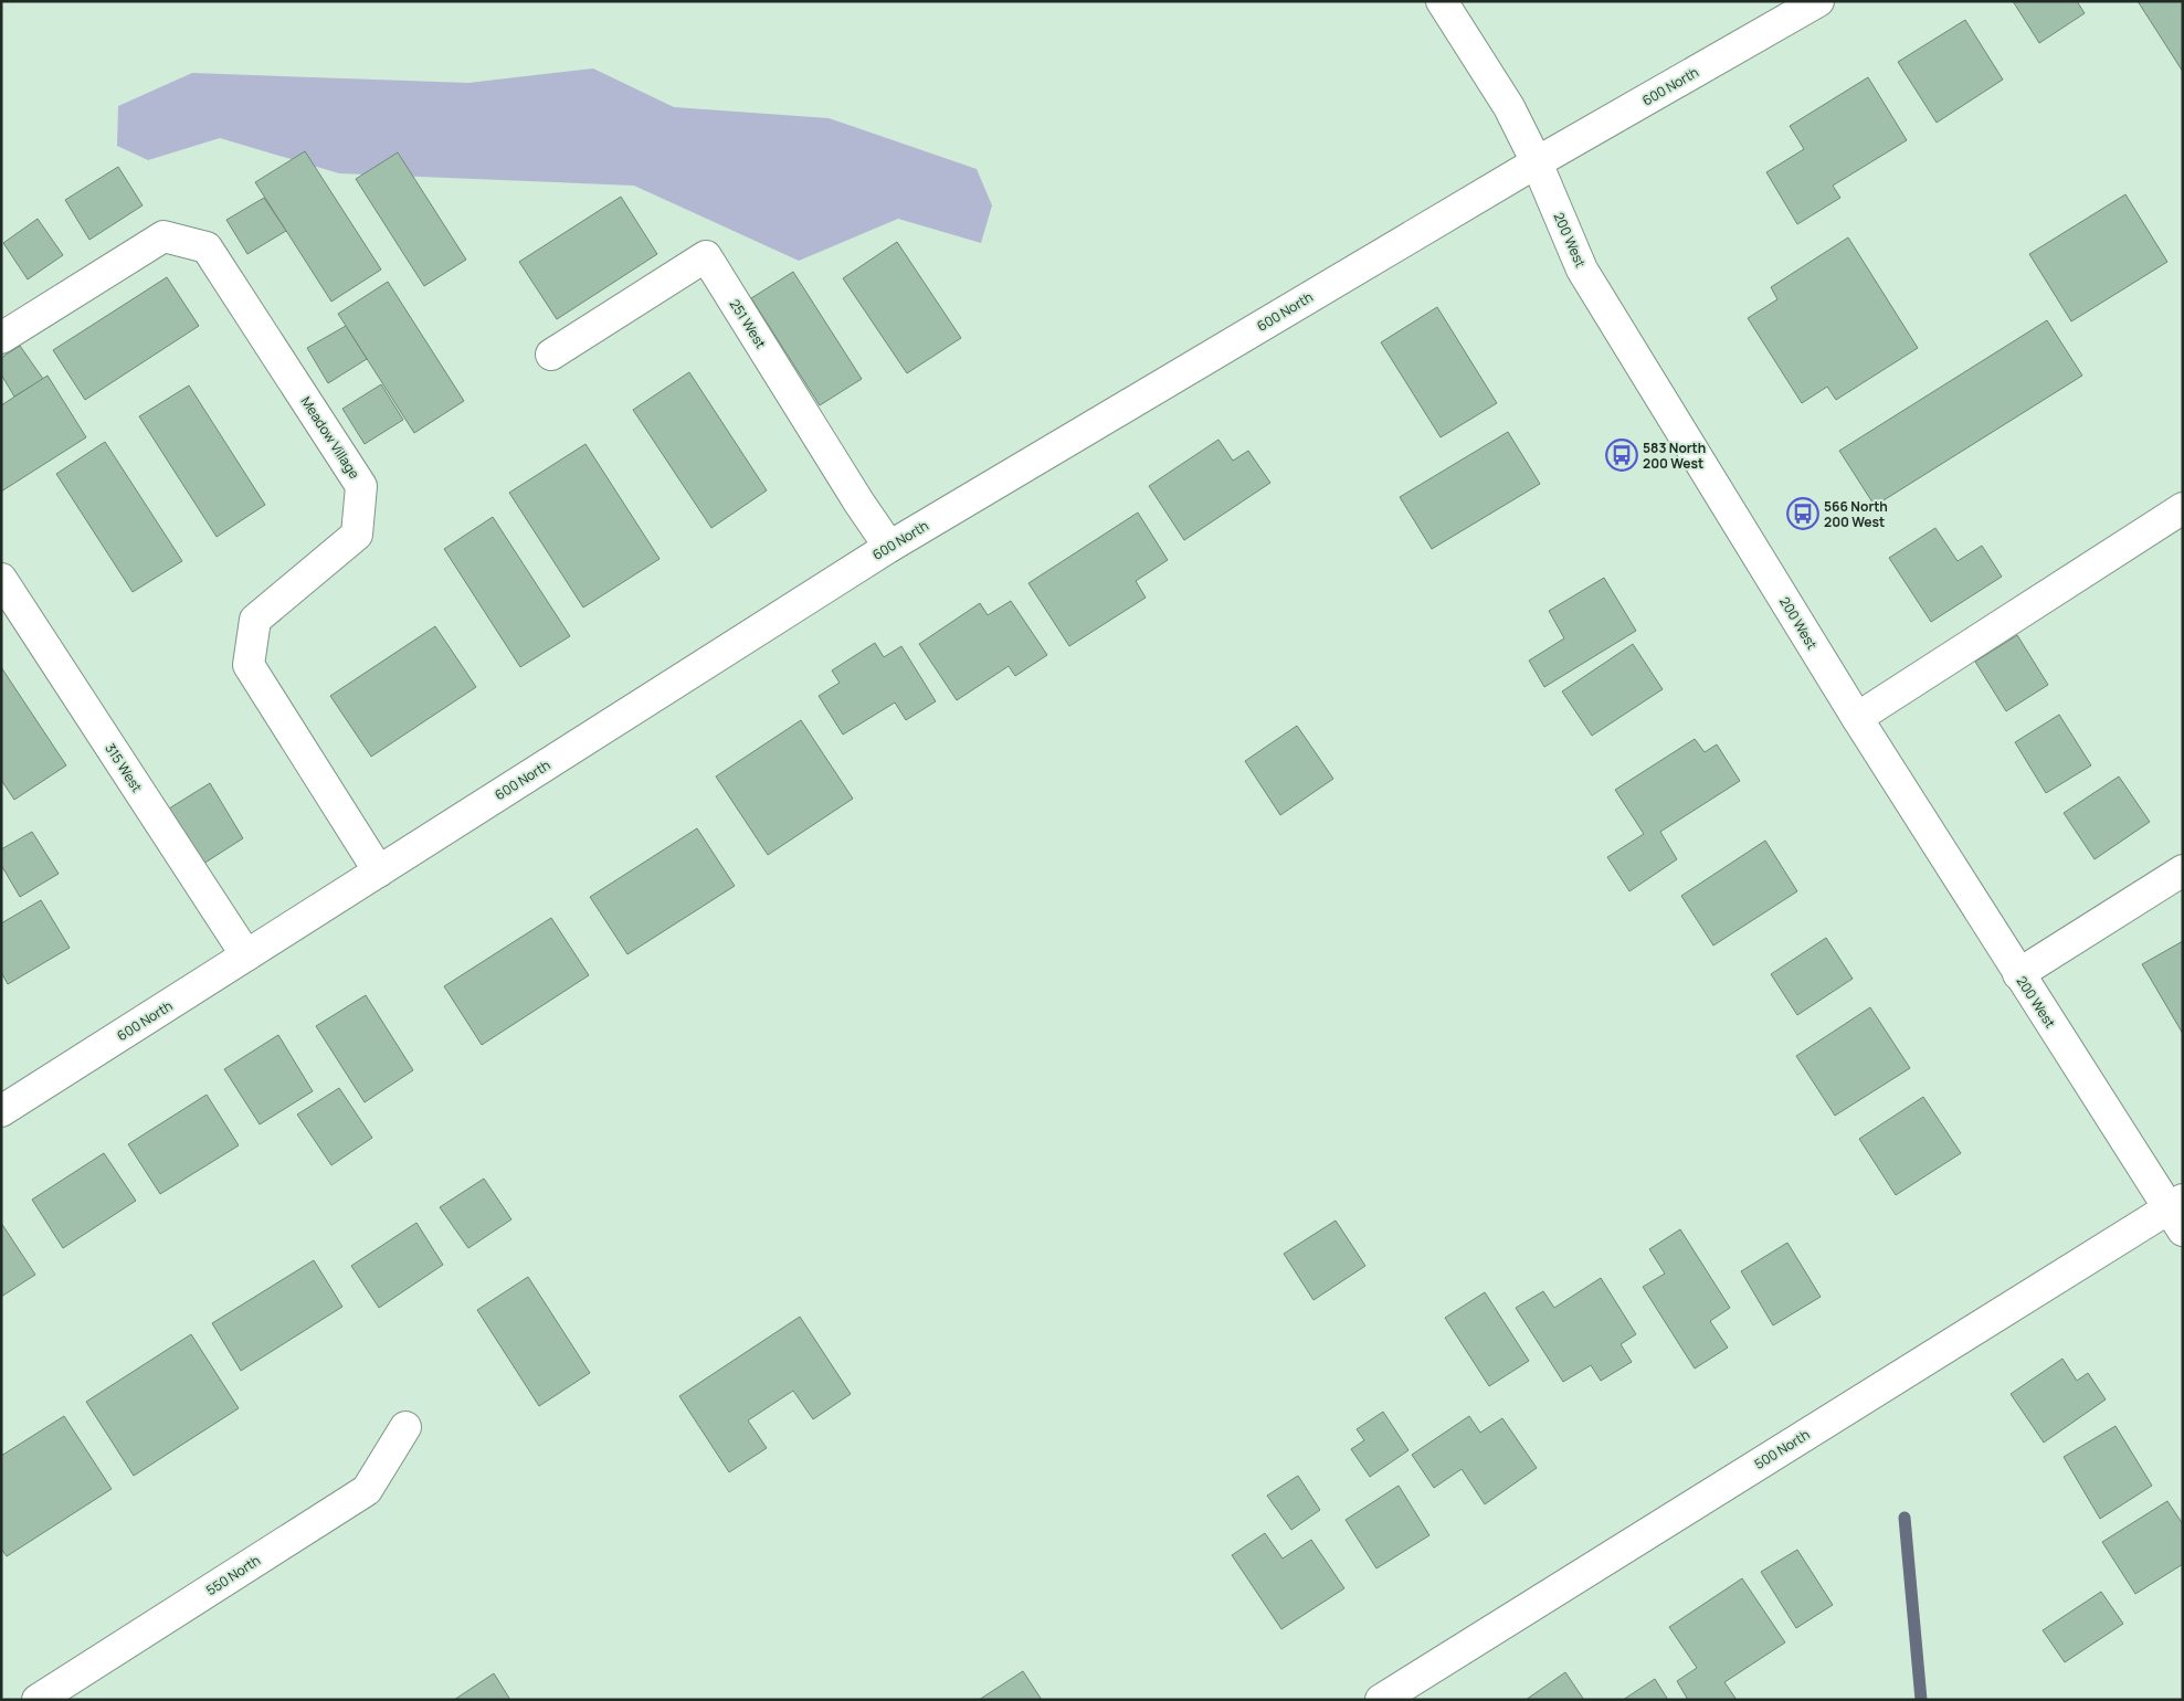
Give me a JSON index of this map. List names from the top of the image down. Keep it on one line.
{"streets":{"street":["600 North","200 West","251 West","Meadow Village","315 West","500 North","550 North"]},"crossings":[["600 North","200 West"],["600 North","251 West"],["600 North","Meadow Village"],["600 North","315 West"],["200 West","500 North"]],"places":{"bus stop":["583 North 200 West","566 North 200 West"]}}
